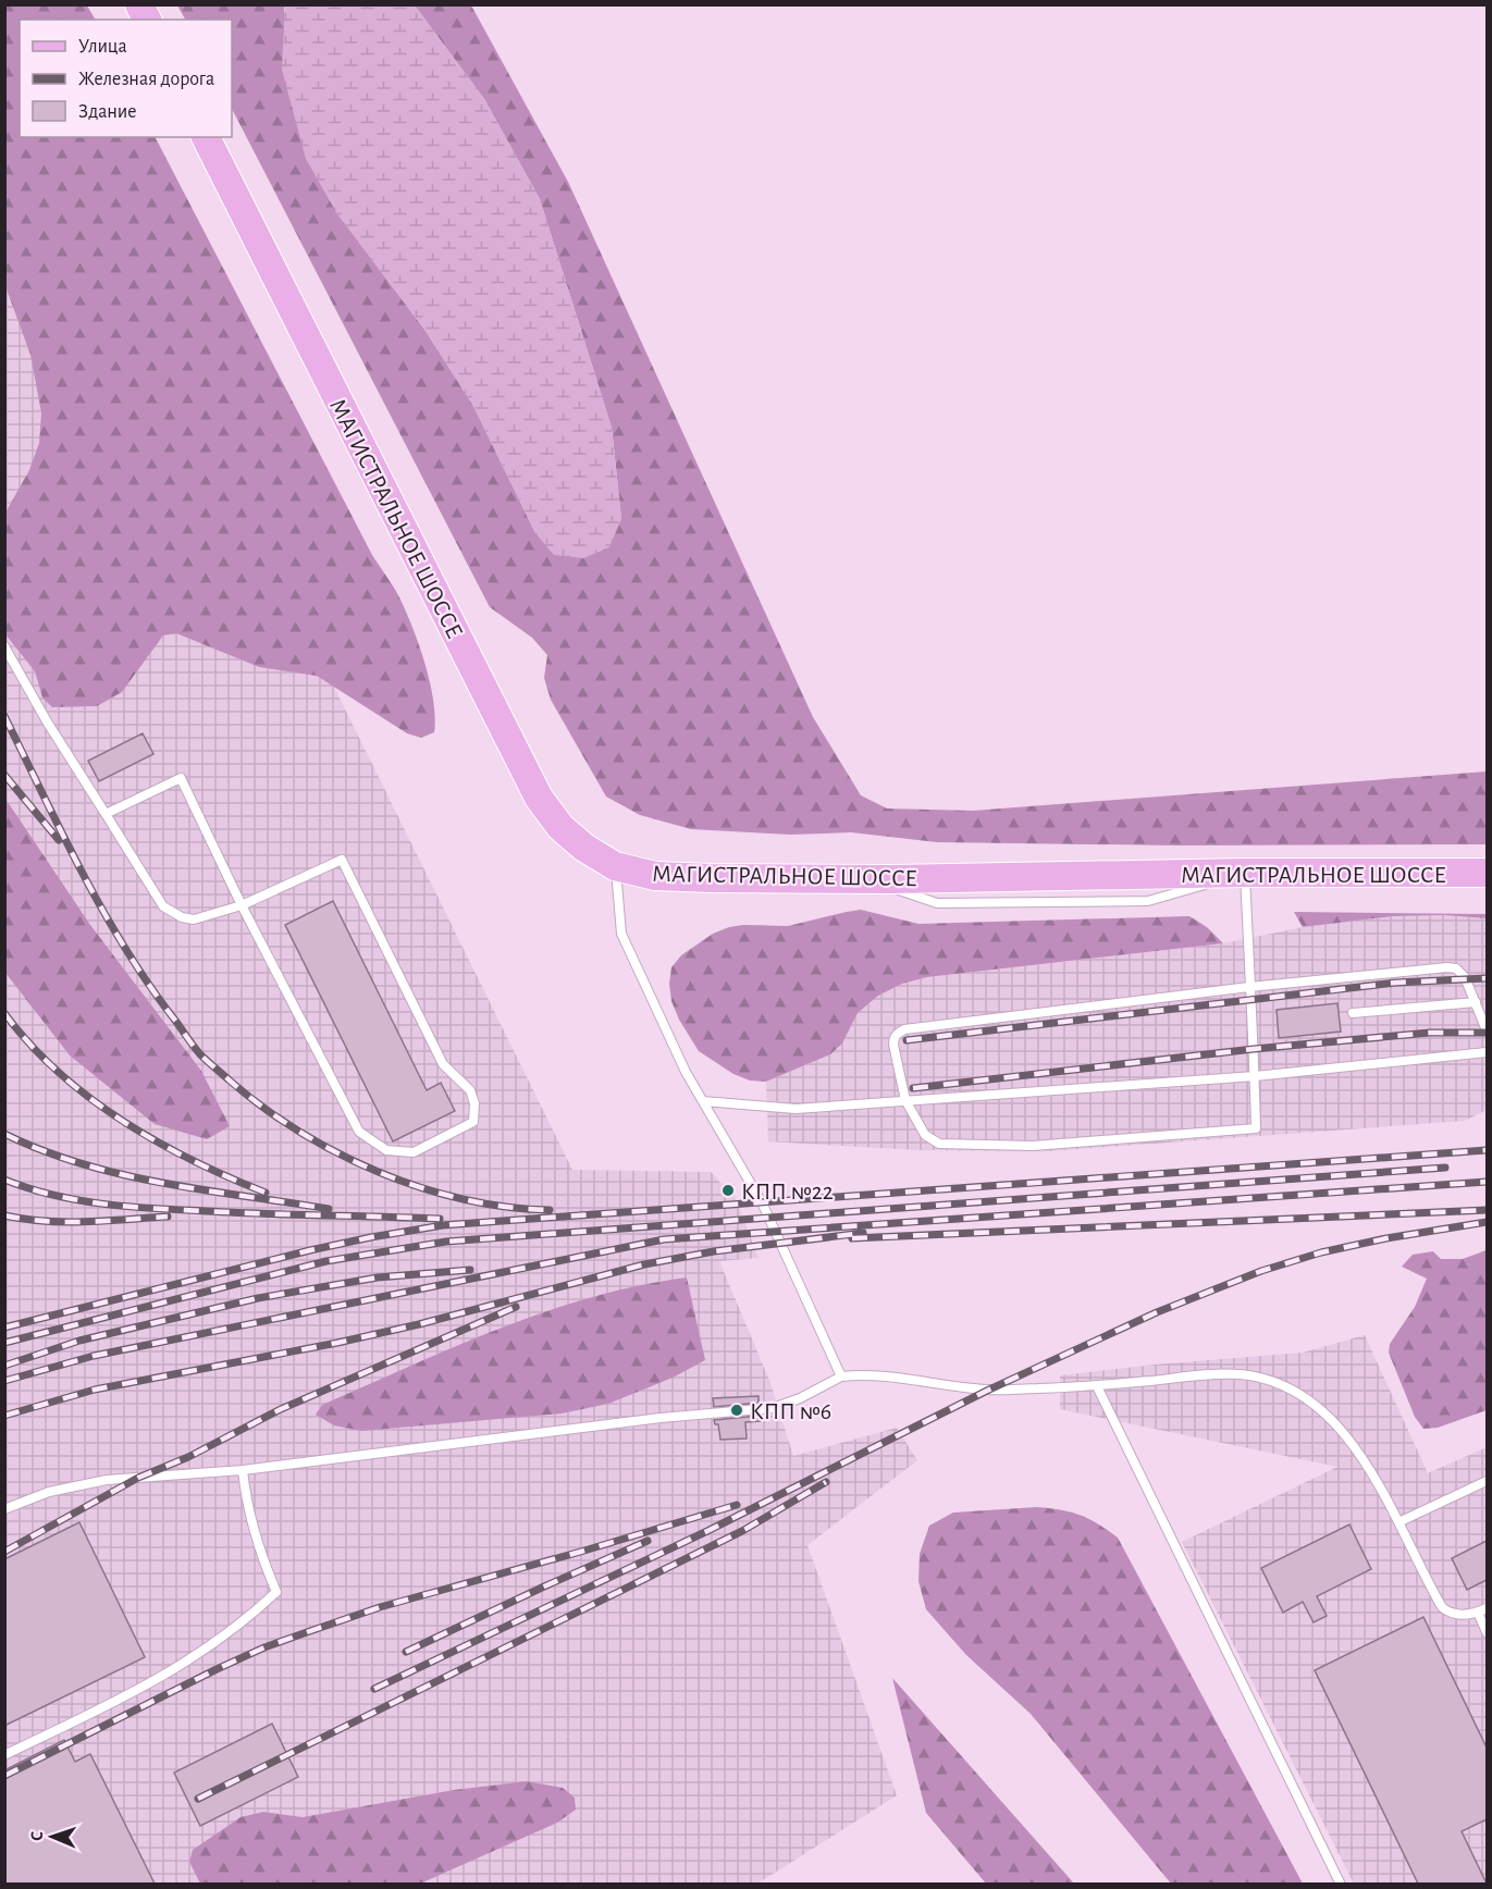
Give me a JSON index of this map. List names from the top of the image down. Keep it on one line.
{"streets":{"main road":["МАГИСТРАЛЬНОЕ ШОССЕ"]},"places":["КПП №22","КПП №6"],"legend":["Улица","Железная дорога","Здание"],"north":"left"}
